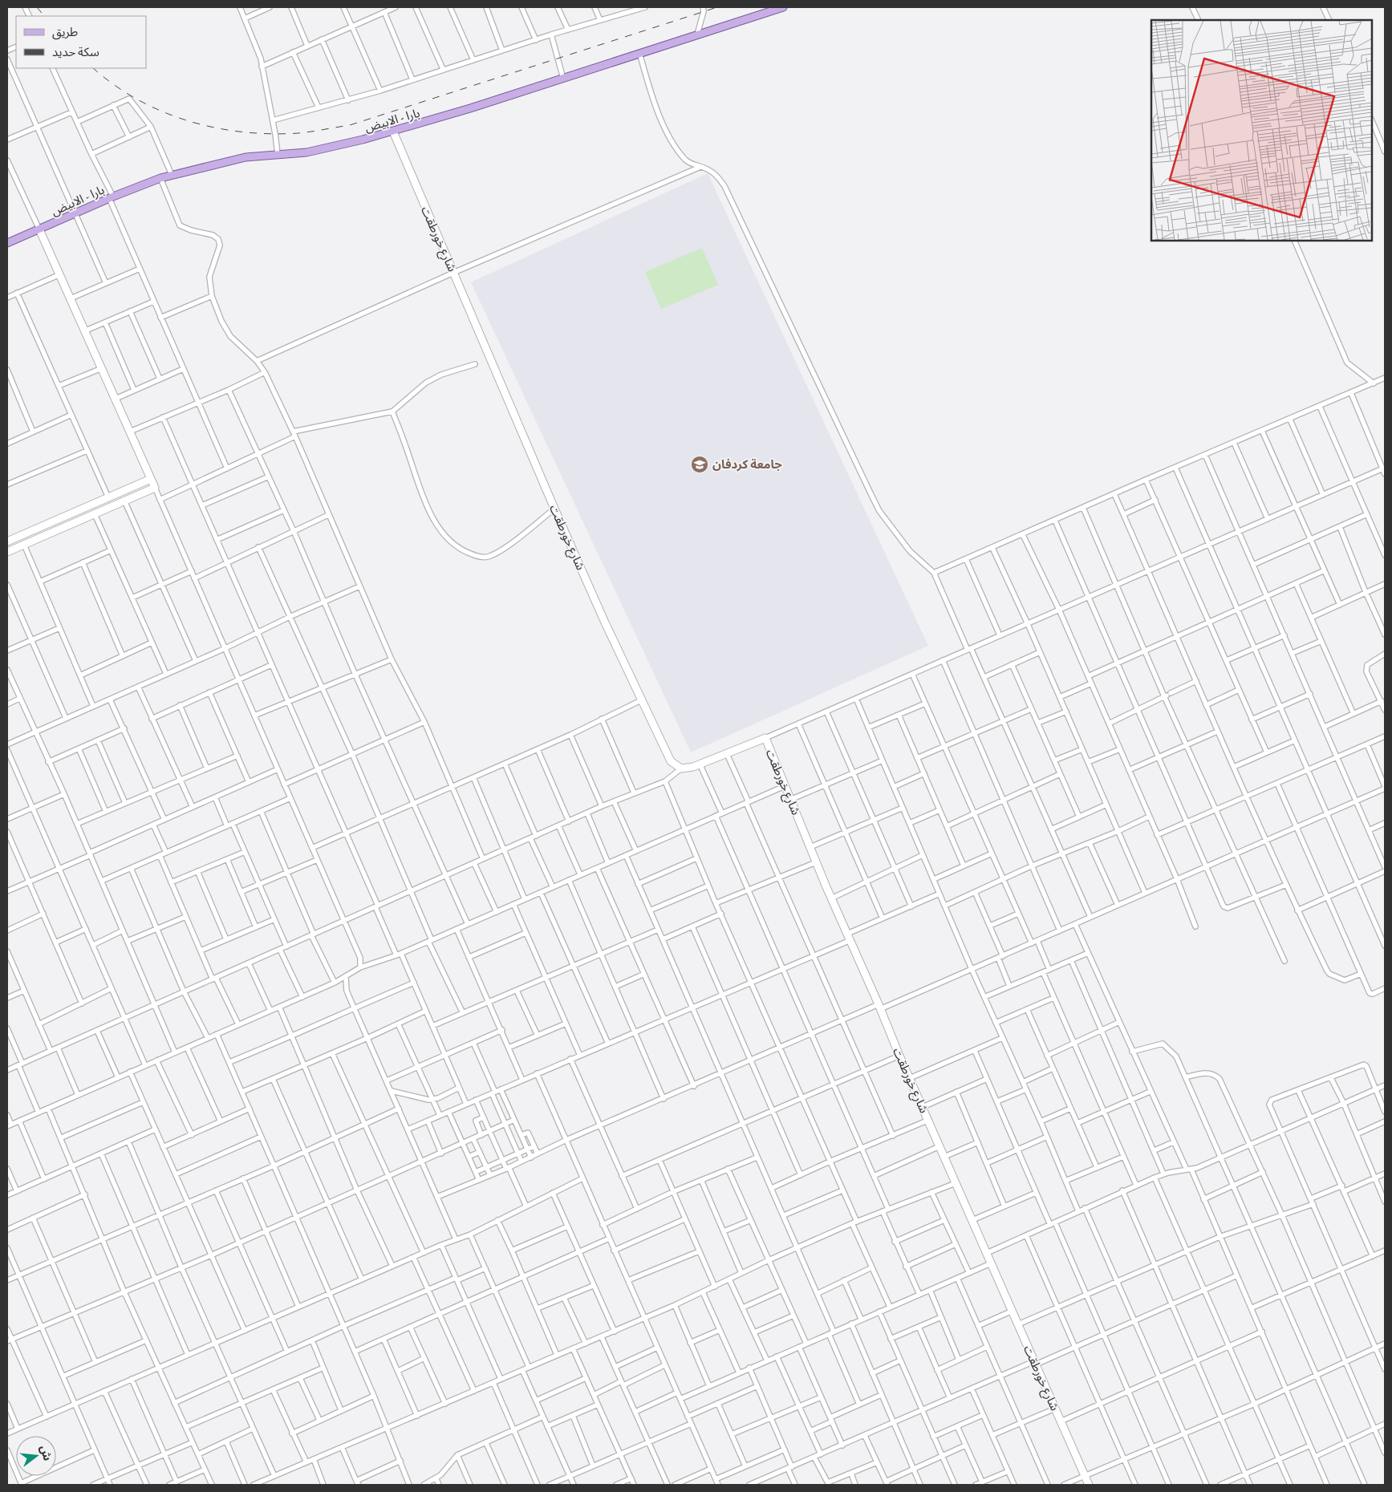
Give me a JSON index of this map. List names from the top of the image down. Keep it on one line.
{"streets":{"main road":["بارا - الابيض"],"street":["شارع خورطقت"]},"crossings":[["بارا - الابيض","شارع خورطقت"]],"places":{"school or university":["جامعة كردفان"]},"legend":["طريق","سكة حديد"],"north":"right"}
